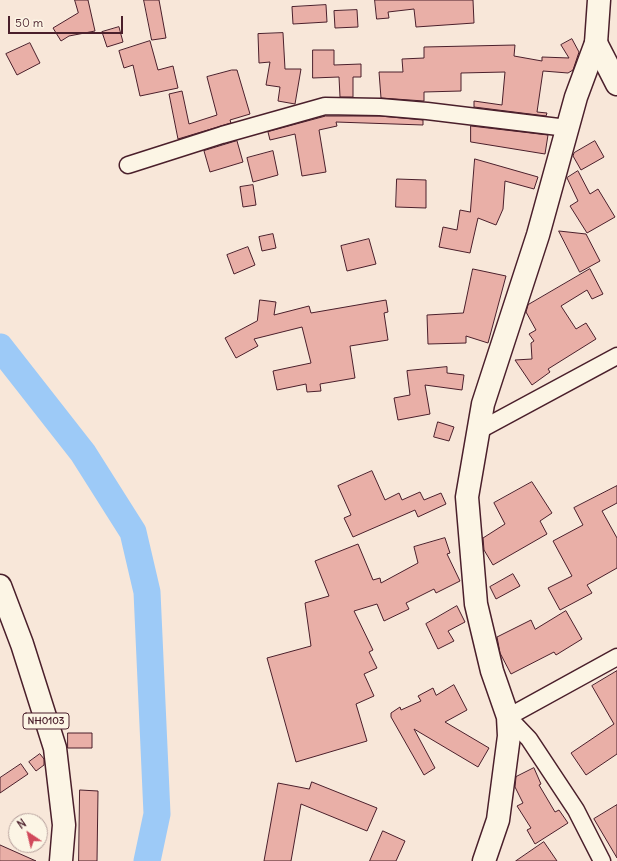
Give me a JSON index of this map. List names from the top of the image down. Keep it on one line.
{"streets":{"main road":["NH0103"]},"scale_bar":"50 m","north":"top left"}
